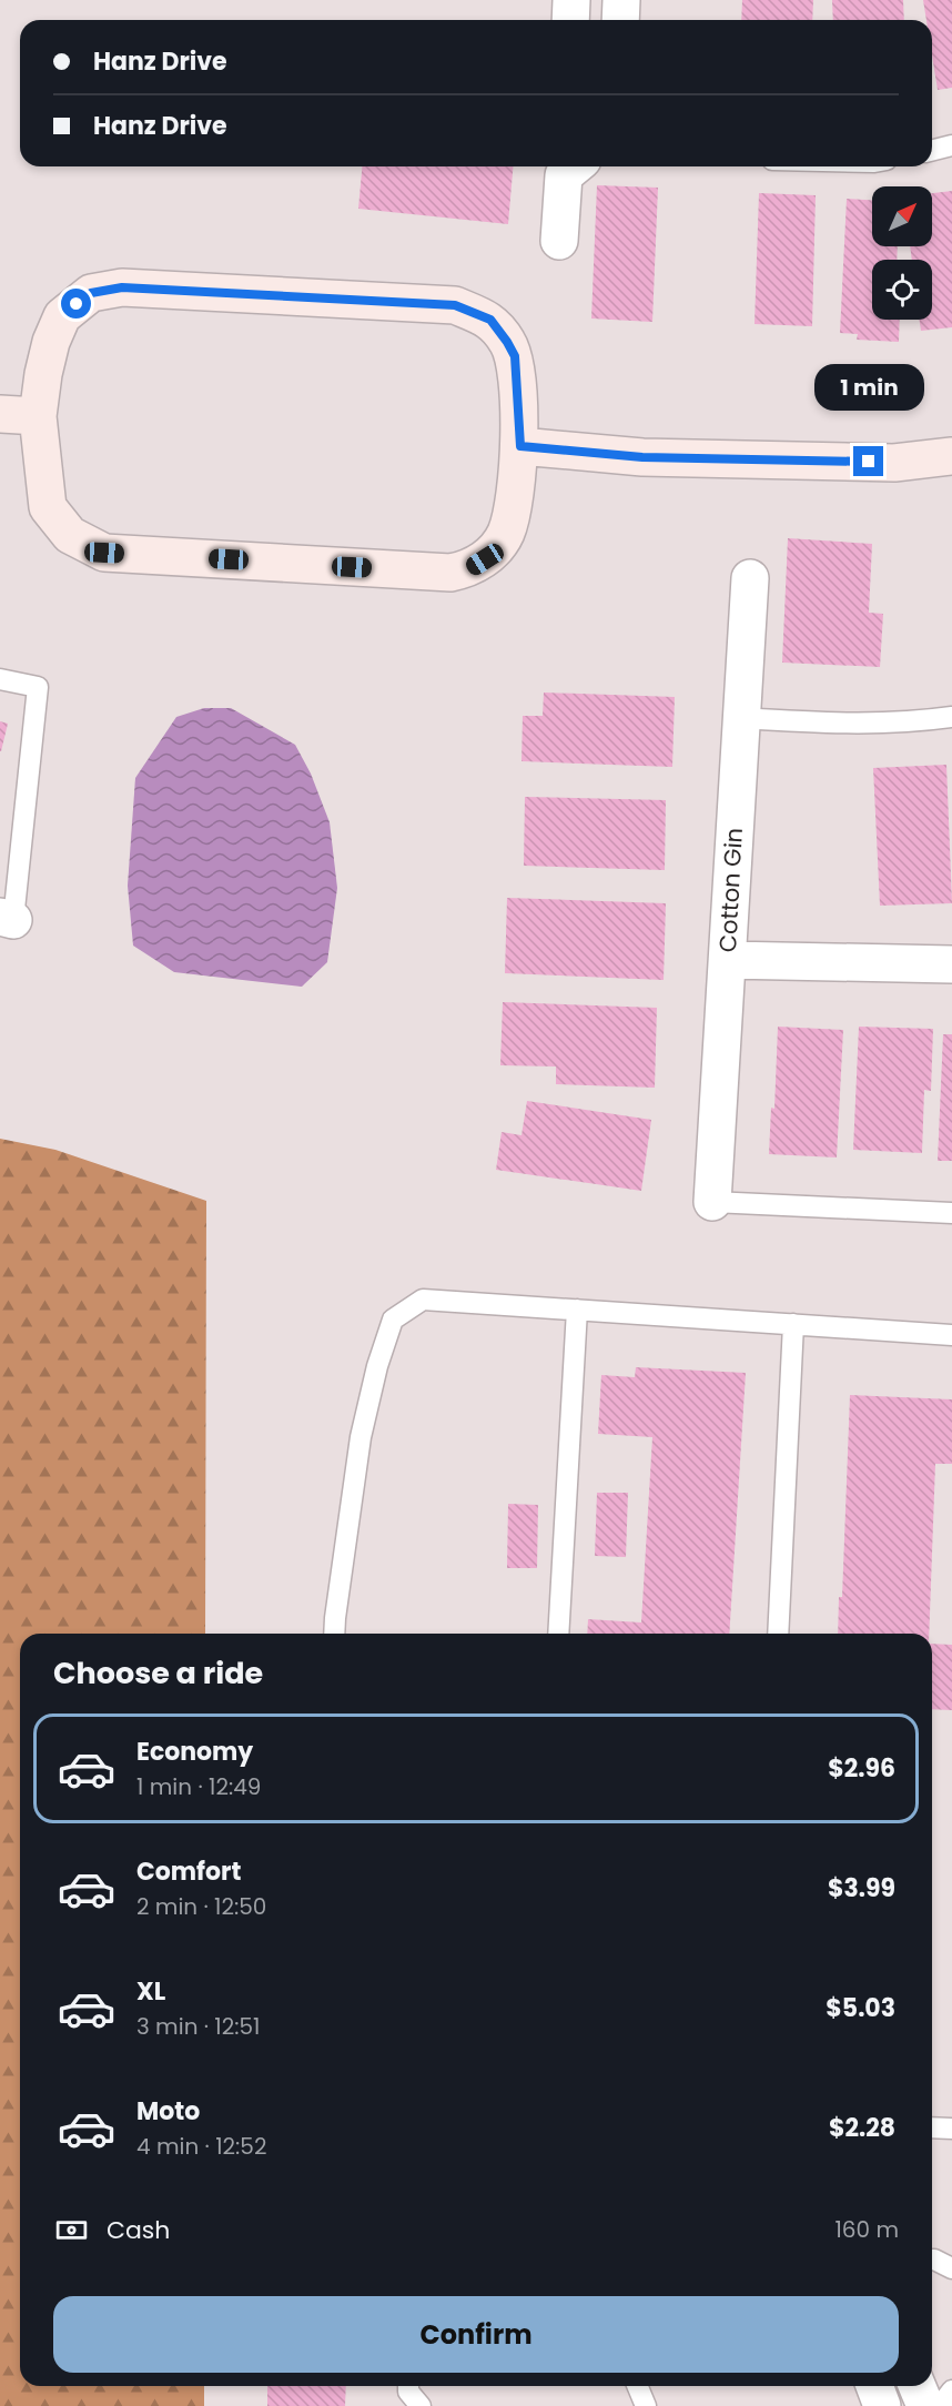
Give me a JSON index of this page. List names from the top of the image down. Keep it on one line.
{"streets":{"street":["Cotton Gin"]},"north":"top right","page":{"banner":["Hanz Drive","Hanz Drive"],"bubble":"1 min","heading":"Choose a ride","list":[{"name":"Economy","note":"1 min · 12:49","value":"$2.96"},{"name":"Comfort","note":"2 min · 12:50","value":"$3.99"},{"name":"XL","note":"3 min · 12:51","value":"$5.03"},{"name":"Moto","note":"4 min · 12:52","value":"$2.28"}],"pay":["Cash","160 m"],"buttons":"Confirm"}}
